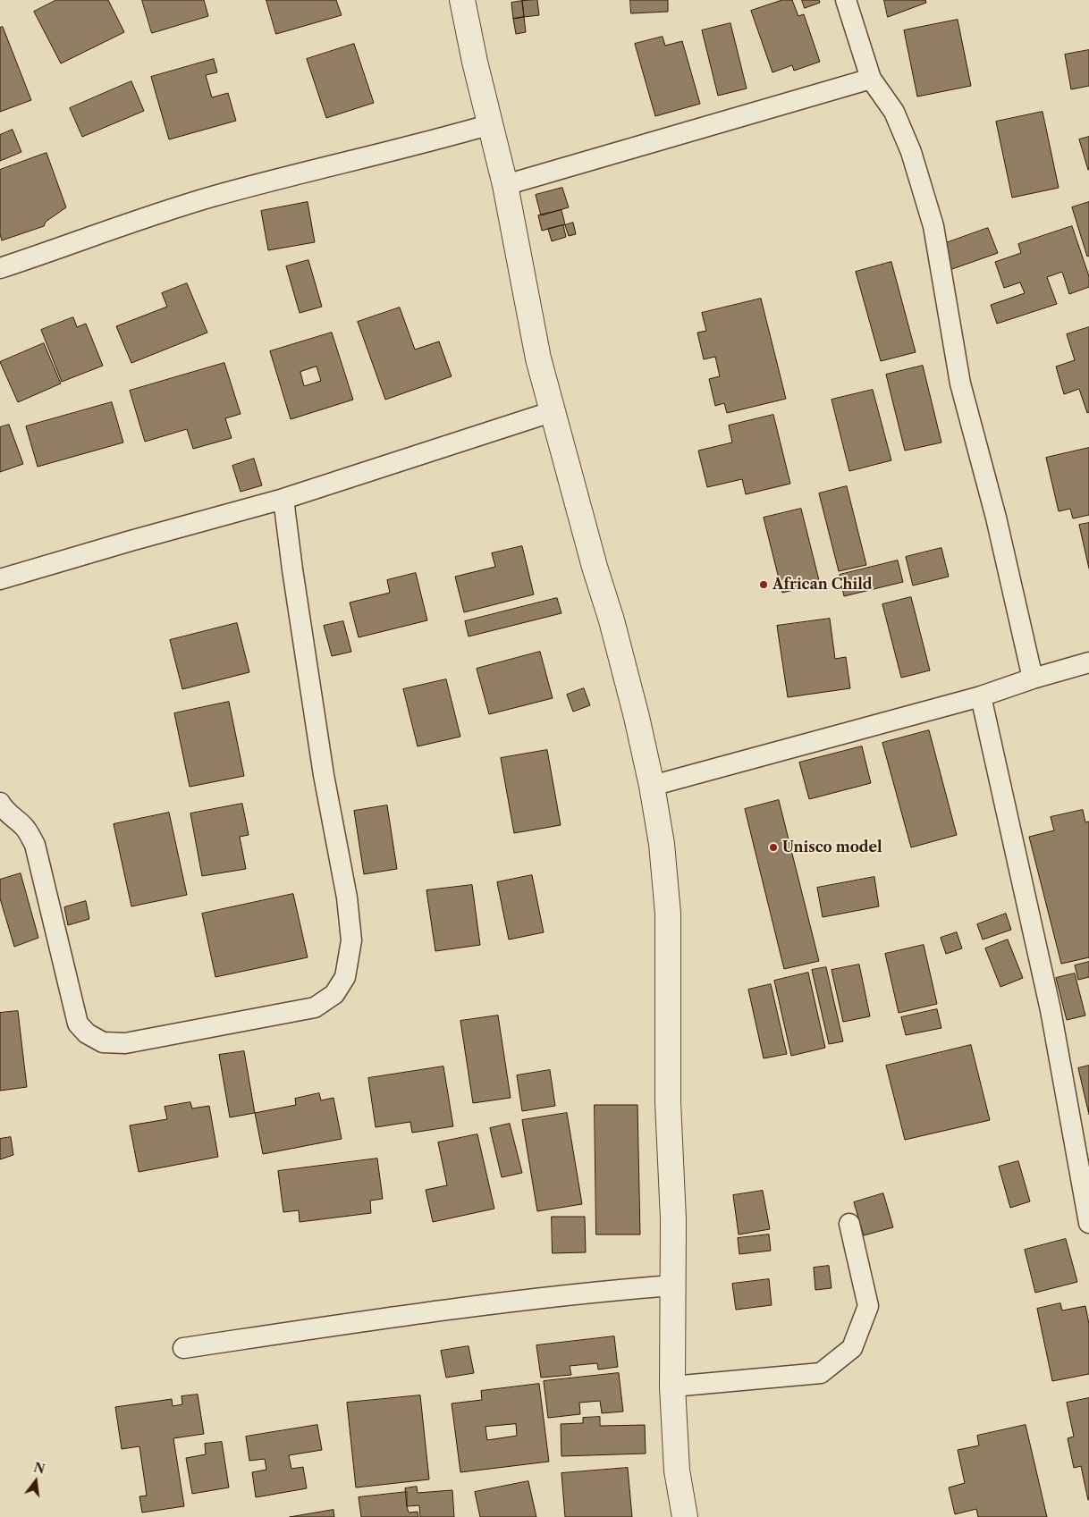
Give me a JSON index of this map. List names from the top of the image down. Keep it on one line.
{"places":["African Child","Unisco model"],"north":"top"}
